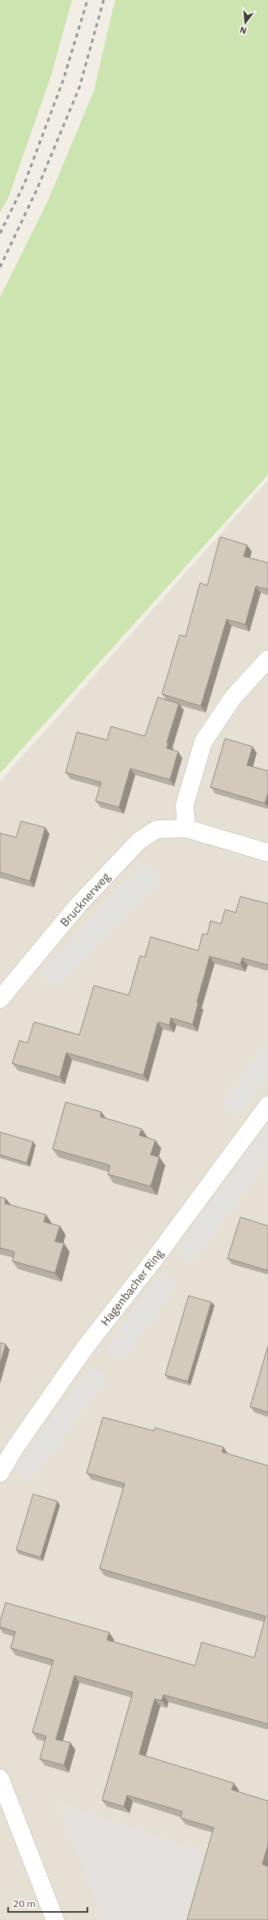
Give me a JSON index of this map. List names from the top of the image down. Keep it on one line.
{"streets":{"street":["Brucknerweg","Hagenbacher Ring"]},"scale_bar":"20 m","north":"bottom"}
